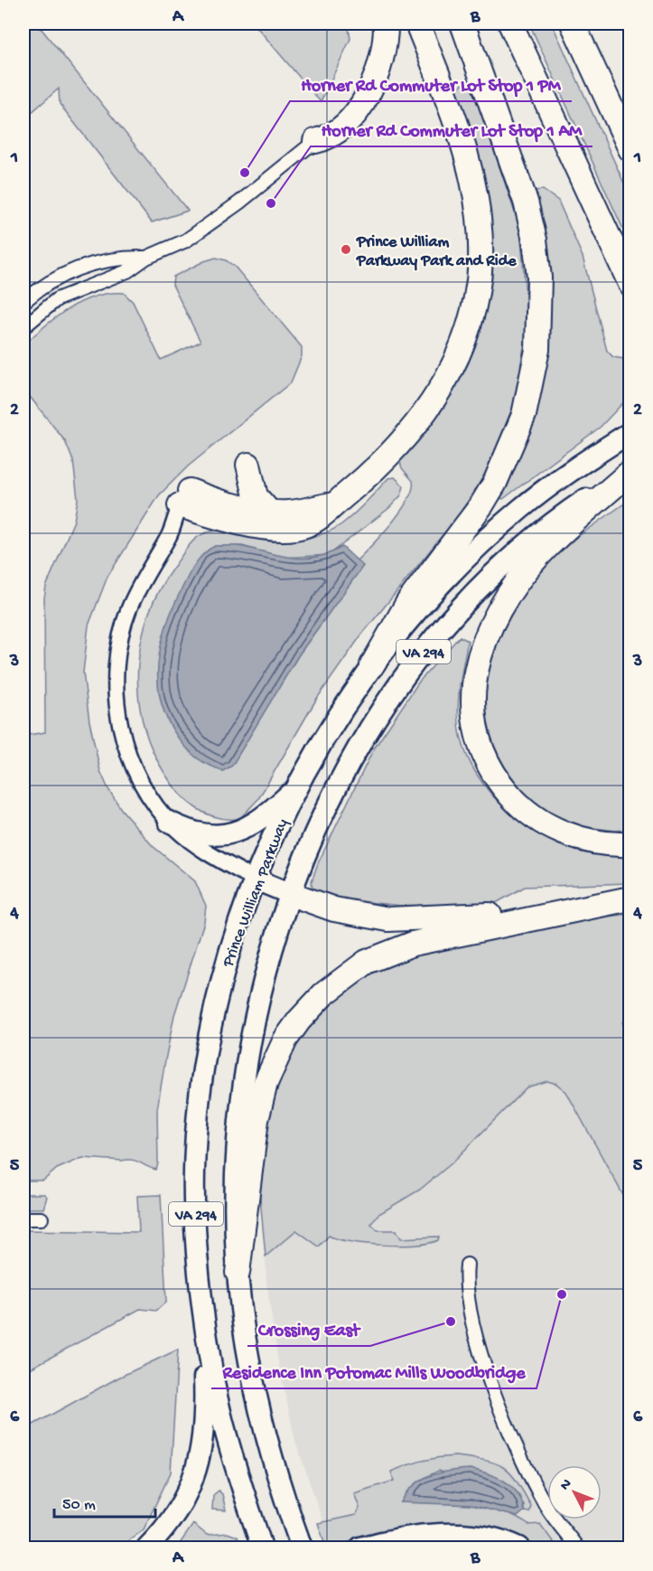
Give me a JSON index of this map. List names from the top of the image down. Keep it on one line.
{"streets":{"highway":["VA 294","Prince William Parkway"]},"places":["Horner Rd Commuter Lot Stop 1 PM","Horner Rd Commuter Lot Stop 1 AM","Prince William Parkway Park and Ride","Residence Inn Potomac Mills Woodbridge","Crossing East"],"scale_bar":"50 m","north":"top left","grid":{"columns":["A","B"],"rows":["1","2","3","4","5","6"]}}
